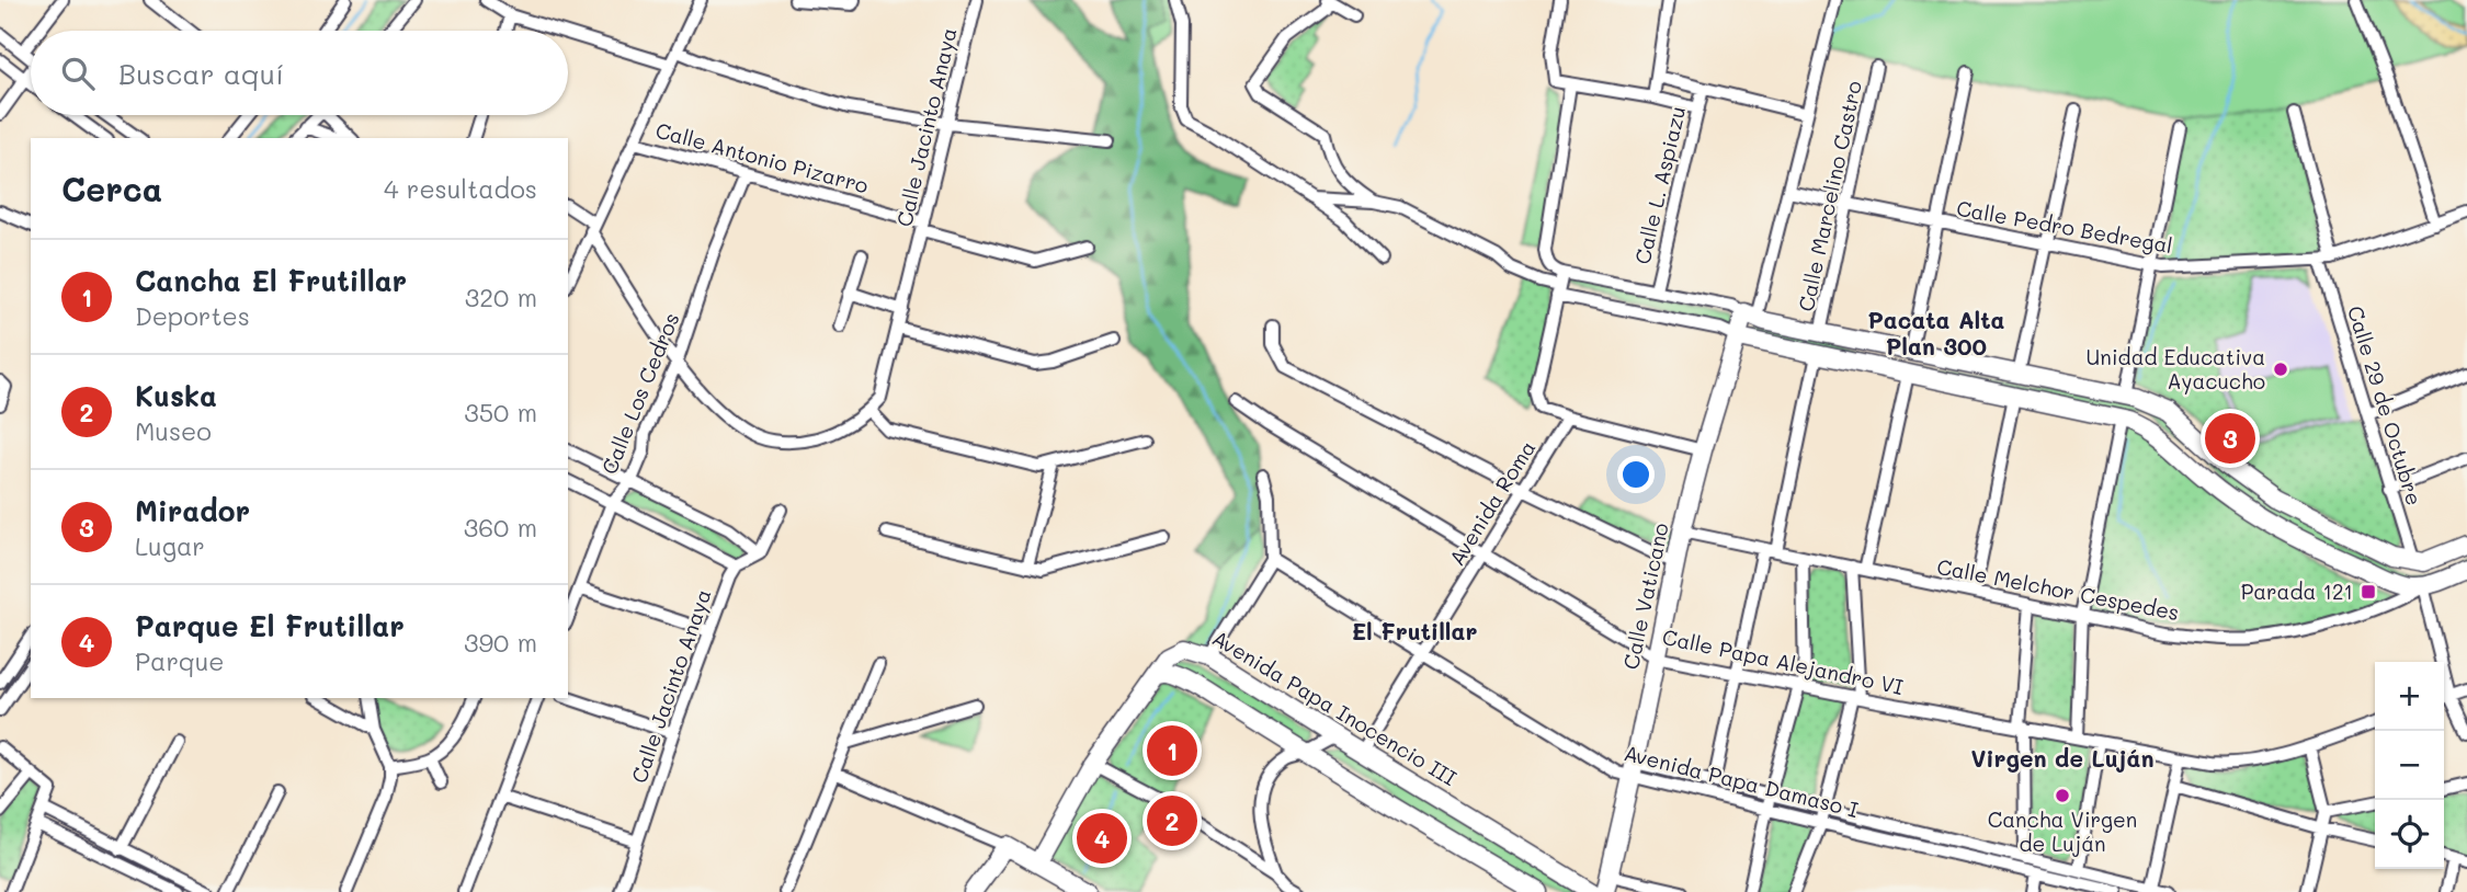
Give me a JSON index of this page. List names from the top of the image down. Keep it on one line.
{"streets":{"street":["Calle Jacinto Anaya","Calle Antonio Pizarro","Calle L. Aspiazu","Calle Marcelino Castro","Calle Pedro Bedregal","Calle Los Cedros","Calle 29 de Octubre","Avenida Roma","Calle Melchor Cespedes","Calle Vaticano","Calle Papa Alejandro VI","Avenida Papa Inocencio III","Avenida Papa Damaso I"]},"crossings":[["Calle Jacinto Anaya","Calle Antonio Pizarro"],["Calle Jacinto Anaya","Calle Los Cedros"],["Calle Antonio Pizarro","Calle Los Cedros"],["Calle Marcelino Castro","Calle Pedro Bedregal"],["Calle Pedro Bedregal","Calle 29 de Octubre"],["Calle Pedro Bedregal","Calle Vaticano"],["Avenida Roma","Calle Papa Alejandro VI"],["Avenida Roma","Avenida Papa Inocencio III"],["Avenida Roma","Avenida Papa Damaso I"],["Calle Melchor Cespedes","Calle Vaticano"],["Calle Vaticano","Calle Papa Alejandro VI"],["Calle Vaticano","Avenida Papa Damaso I"]],"districts":["Pacata Alta Plan 300","El Frutillar","Virgen de Luján"],"places":{"other":["Unidad Educativa Ayacucho","Cancha Virgen de Luján"],"transit":["Parada 121"]},"page":{"search":"Buscar aquí","heading":["Cerca","4 resultados"],"list":[{"mark":"1","name":"Cancha El Frutillar","note":"Deportes","value":"320 m"},{"mark":"2","name":"Kuska","note":"Museo","value":"350 m"},{"mark":"3","name":"Mirador","note":"Lugar","value":"360 m"},{"mark":"4","name":"Parque El Frutillar","note":"Parque","value":"390 m"}],"pins":["3","1","2","4"],"map_buttons":["+","−"]}}
